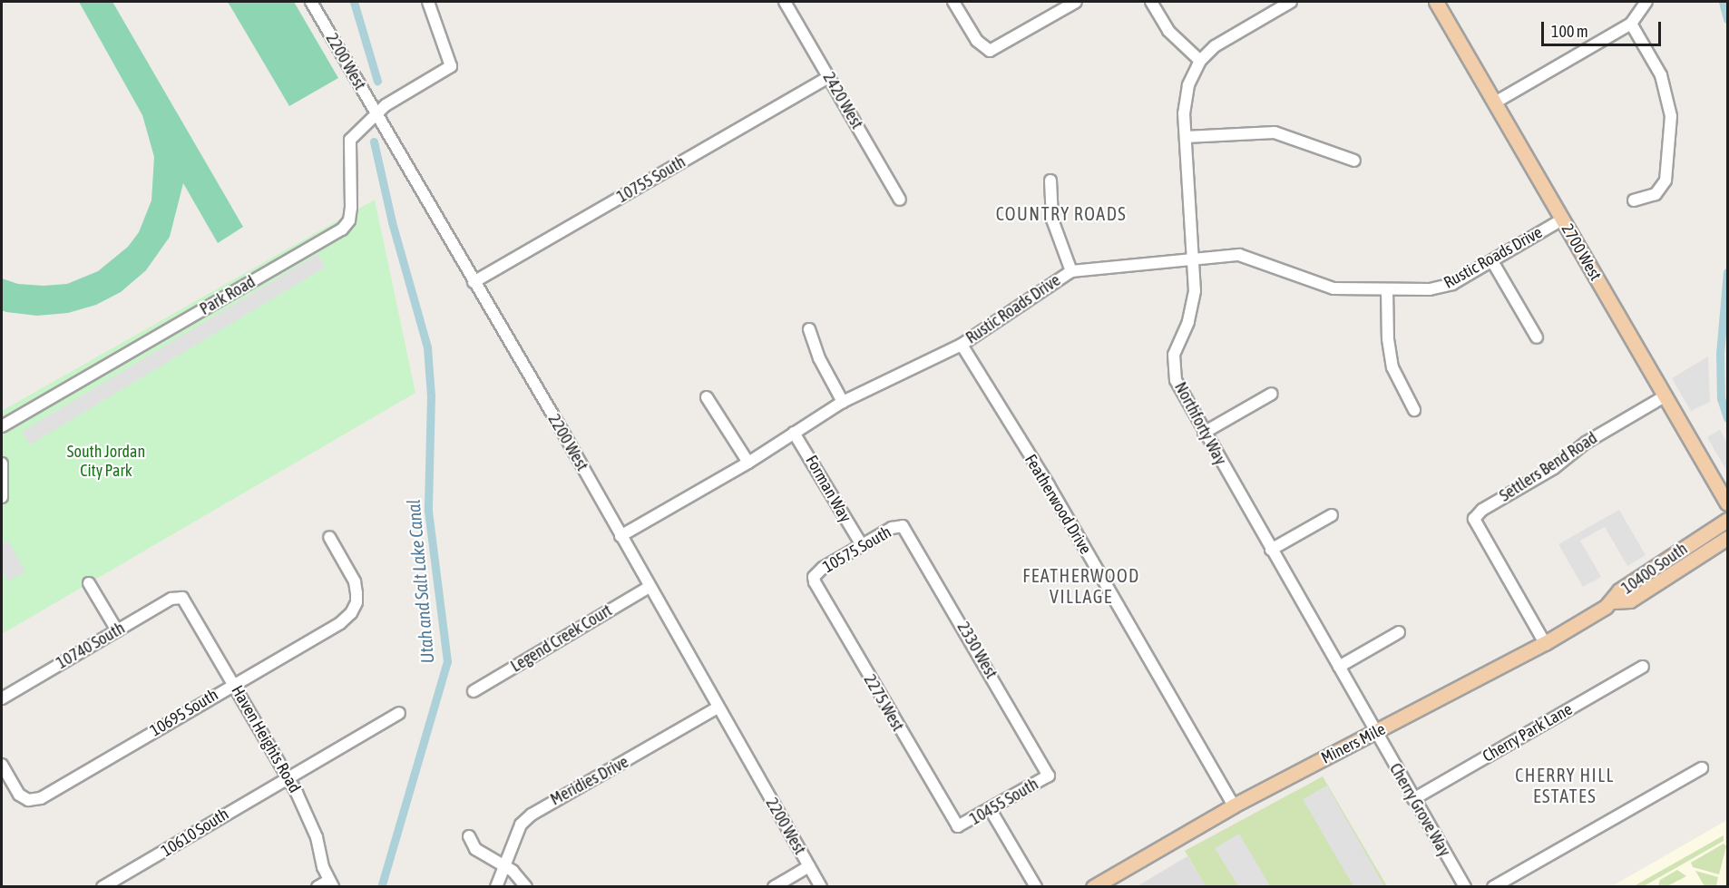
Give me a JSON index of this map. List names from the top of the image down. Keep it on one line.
{"streets":{"main road":["2700 West","10400 South","Miners Mile"],"street":["2200 West","2420 West","10755 South","Rustic Roads Drive","Park Road","Northforty Way","Settlers Bend Road","Forman Way","Featherwood Drive","10575 South","Legend Creek Court","10740 South","2330 West","2275 West","10695 South","Cherry Park Lane","Haven Heights Road","Meridies Drive","10455 South","Cherry Grove Way","10610 South"]},"crossings":[["2200 West","10755 South"],["2200 West","Rustic Roads Drive"],["2200 West","Park Road"],["2200 West","Legend Creek Court"],["2200 West","Meridies Drive"],["2420 West","10755 South"],["2700 West","Rustic Roads Drive"],["2700 West","Settlers Bend Road"],["Rustic Roads Drive","Northforty Way"],["Rustic Roads Drive","Forman Way"],["Rustic Roads Drive","Featherwood Drive"],["Northforty Way","Miners Mile"],["Northforty Way","Cherry Grove Way"],["Settlers Bend Road","Miners Mile"],["Forman Way","10575 South"],["Featherwood Drive","Miners Mile"],["10575 South","2330 West"],["10575 South","2275 West"],["10400 South","Miners Mile"],["10740 South","Haven Heights Road"],["2330 West","10455 South"],["2275 West","10455 South"],["10695 South","Haven Heights Road"],["Cherry Park Lane","Cherry Grove Way"],["Haven Heights Road","10610 South"],["Miners Mile","Cherry Grove Way"]],"districts":["COUNTRY ROADS","FEATHERWOOD VILLAGE","CHERRY HILL ESTATES"],"water":["Utah and Salt Lake Canal"],"parks":["South Jordan City Park"],"scale_bar":"100 m"}
